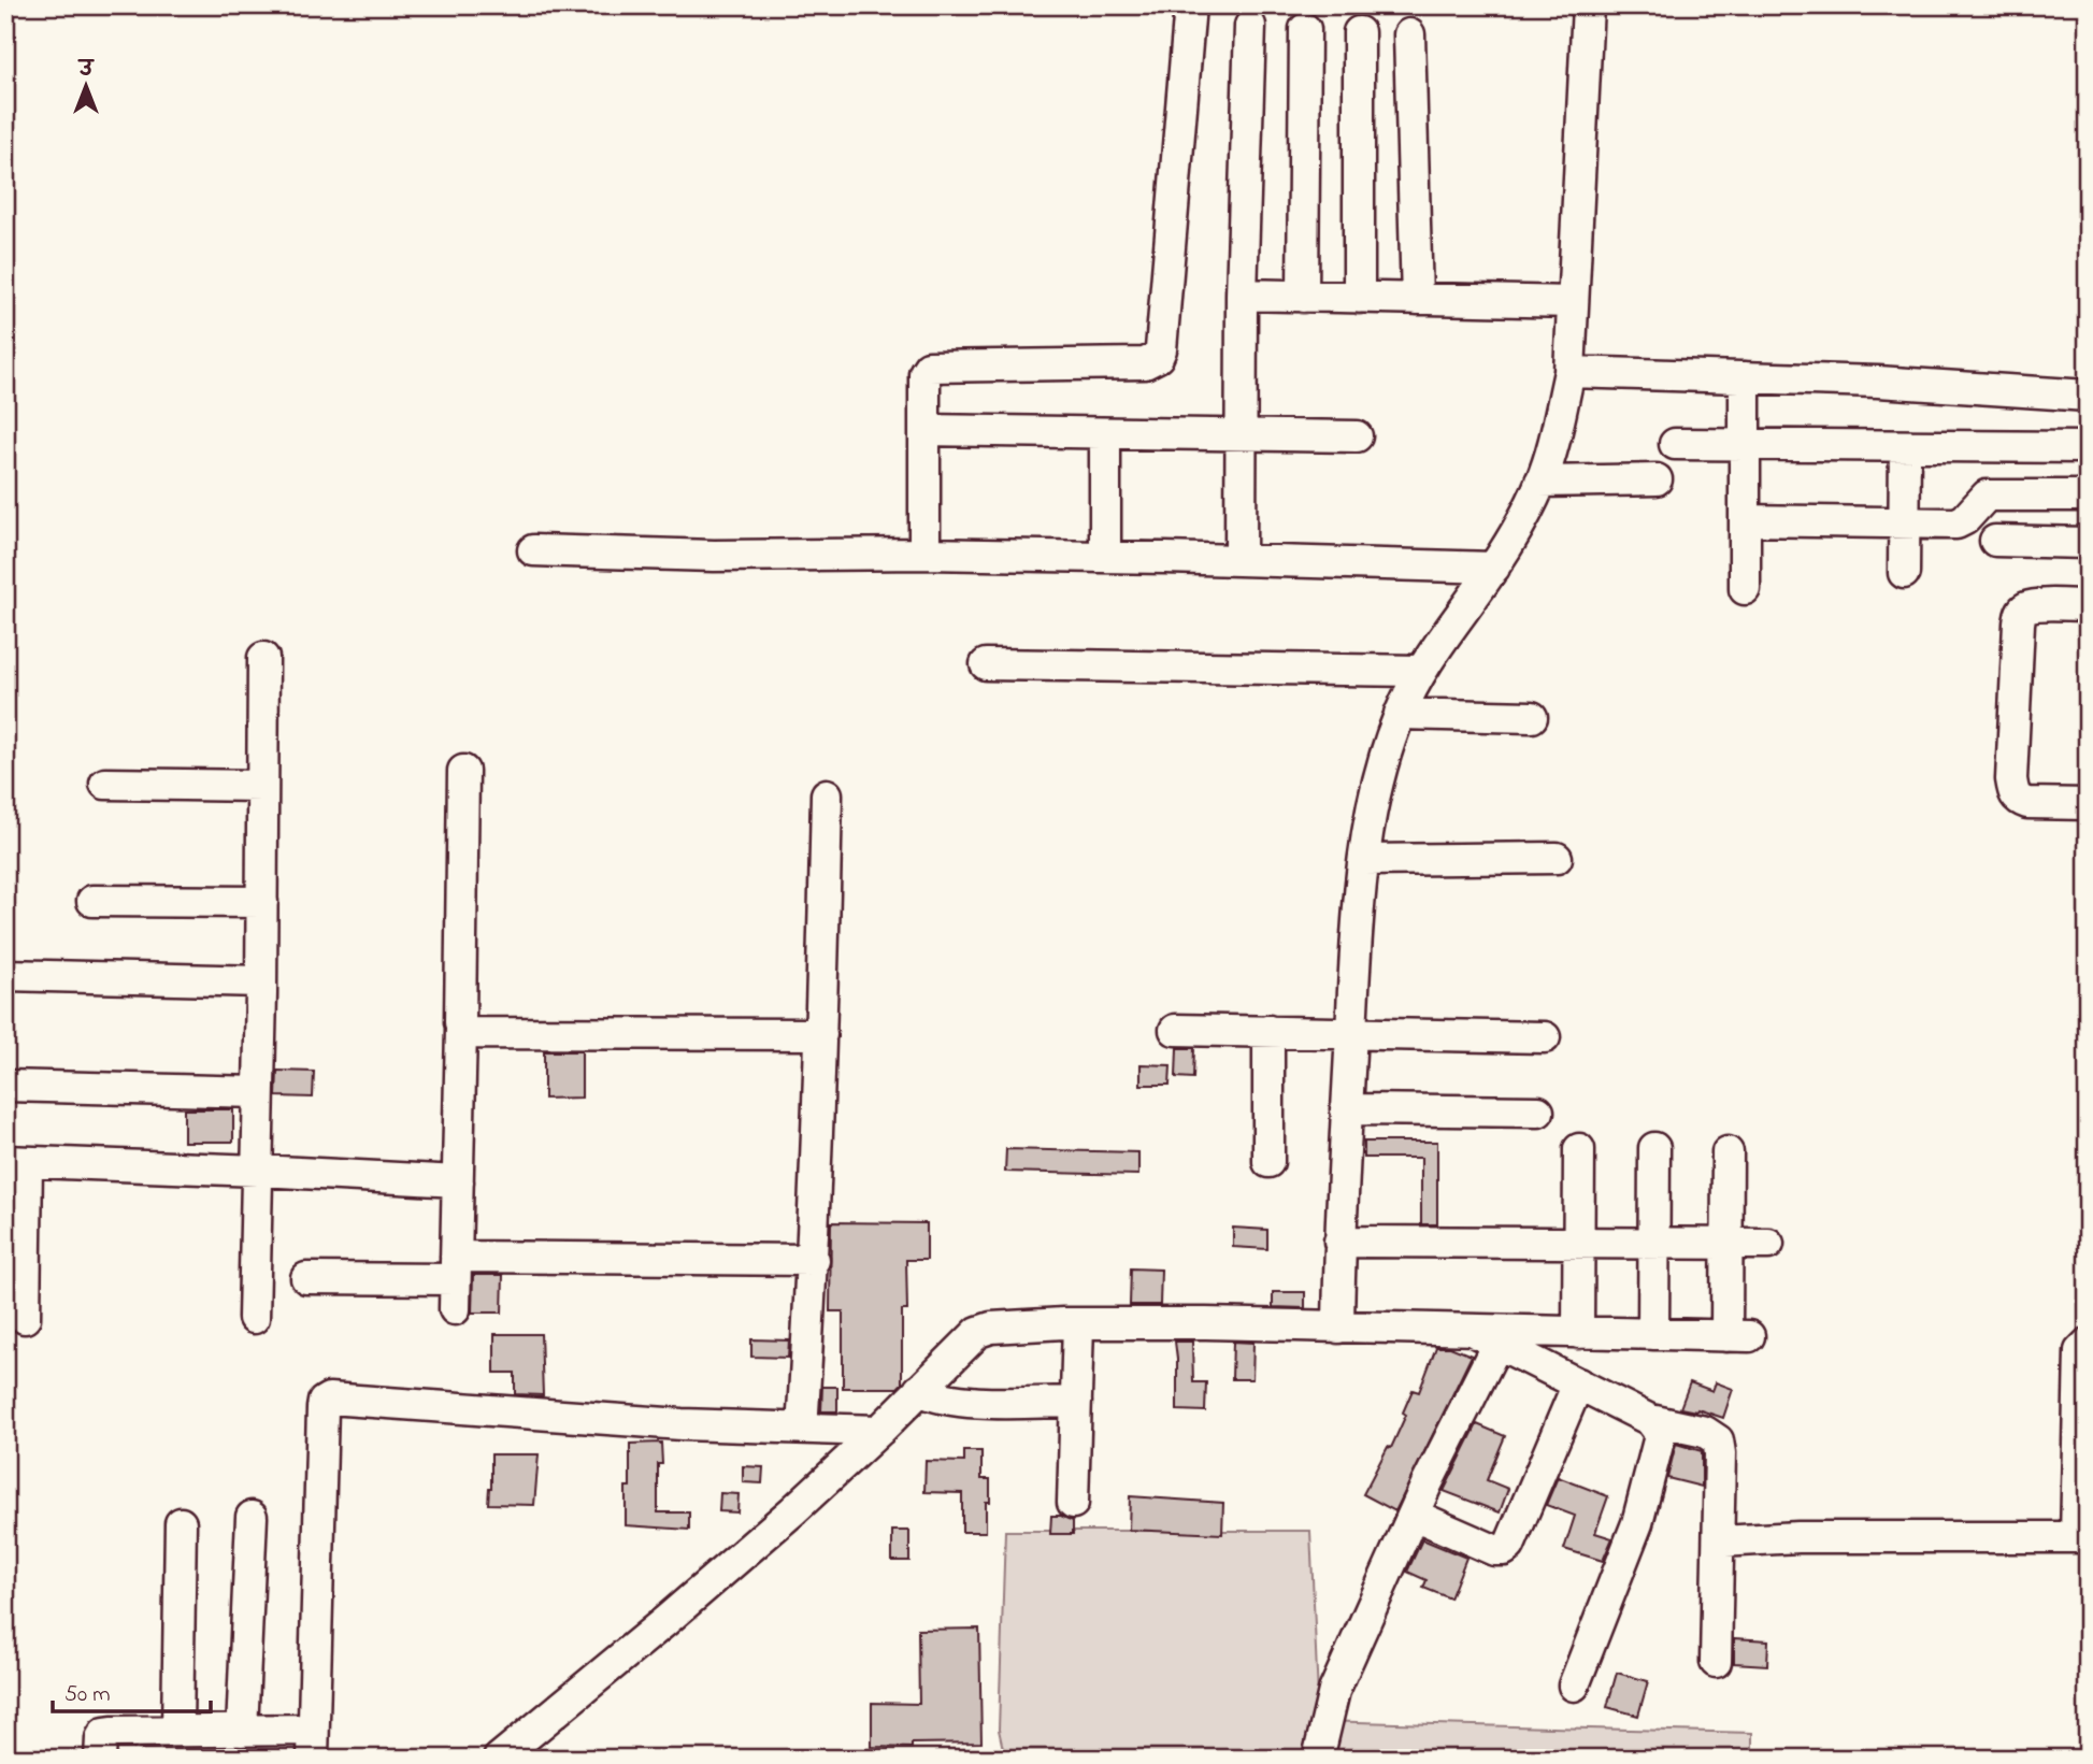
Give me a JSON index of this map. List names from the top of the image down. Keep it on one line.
{"scale_bar":"50 m","north":"top"}
